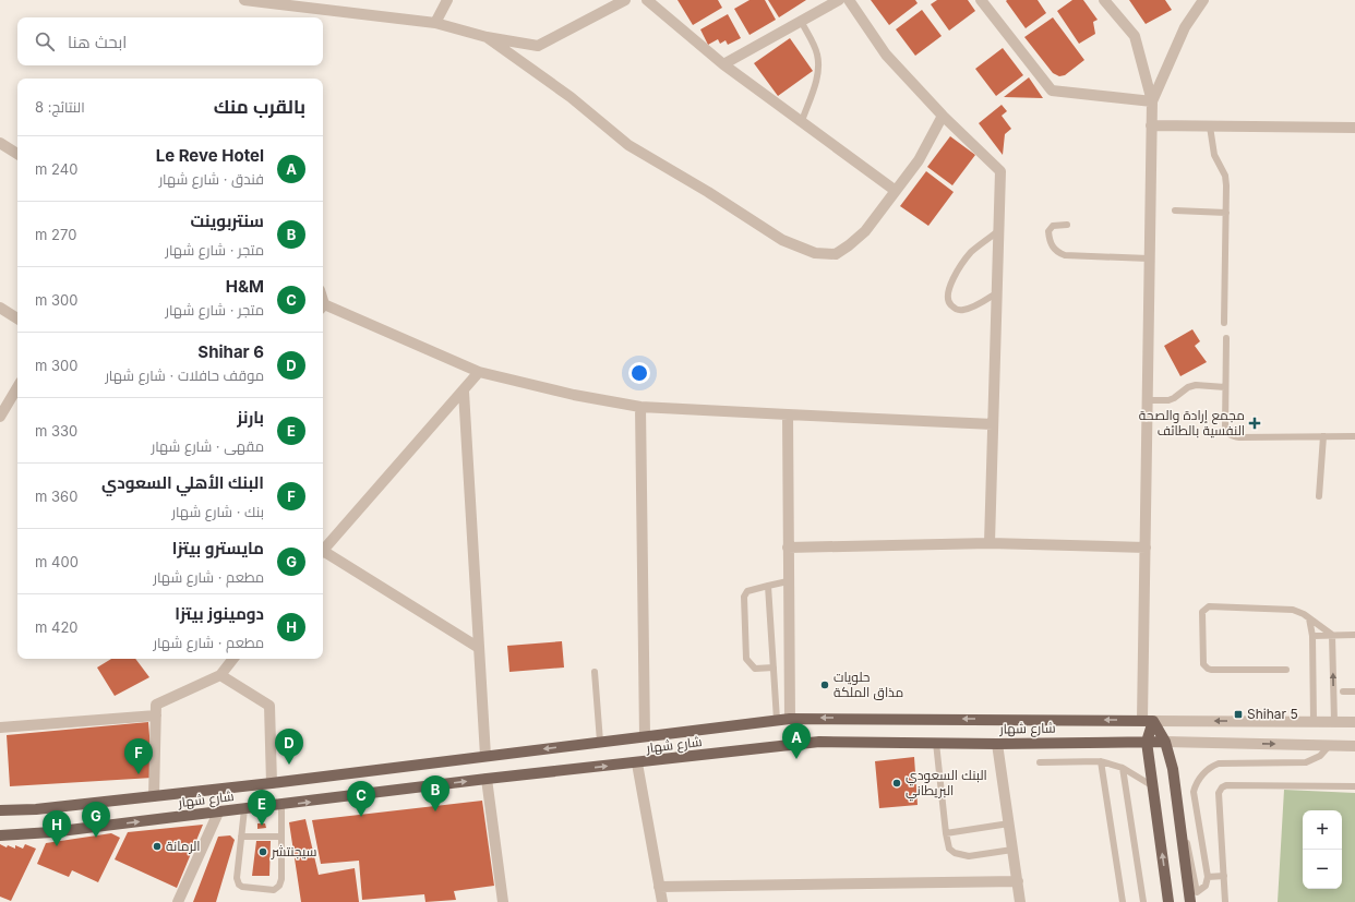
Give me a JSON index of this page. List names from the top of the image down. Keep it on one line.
{"streets":{"main road":["شارع شهار"]},"places":{"health":["مجمع إرادة والصحة النفسية بالطائف"],"other":["حلويات مذاق الملكة","البنك السعودي البريطاني","الرمانة","سيجنتشر"],"transit":["Shihar 5"]},"page":{"search":"ابحث هنا","heading":["بالقرب منك","النتائج: 8"],"list":[{"mark":"A","name":"Le Reve Hotel","note":"فندق · شارع شهار","value":"240 m"},{"mark":"B","name":"سنتربوينت","note":"متجر · شارع شهار","value":"270 m"},{"mark":"C","name":"H&M","note":"متجر · شارع شهار","value":"300 m"},{"mark":"D","name":"Shihar 6","note":"موقف حافلات · شارع شهار","value":"300 m"},{"mark":"E","name":"بارنز","note":"مقهى · شارع شهار","value":"330 m"},{"mark":"F","name":"البنك الأهلي السعودي","note":"بنك · شارع شهار","value":"360 m"},{"mark":"G","name":"مايسترو بيتزا","note":"مطعم · شارع شهار","value":"400 m"},{"mark":"H","name":"دومينوز بيتزا","note":"مطعم · شارع شهار","value":"420 m"}],"pins":["A","D","F","B","C","E","G","H"],"map_buttons":["+","−"]}}
